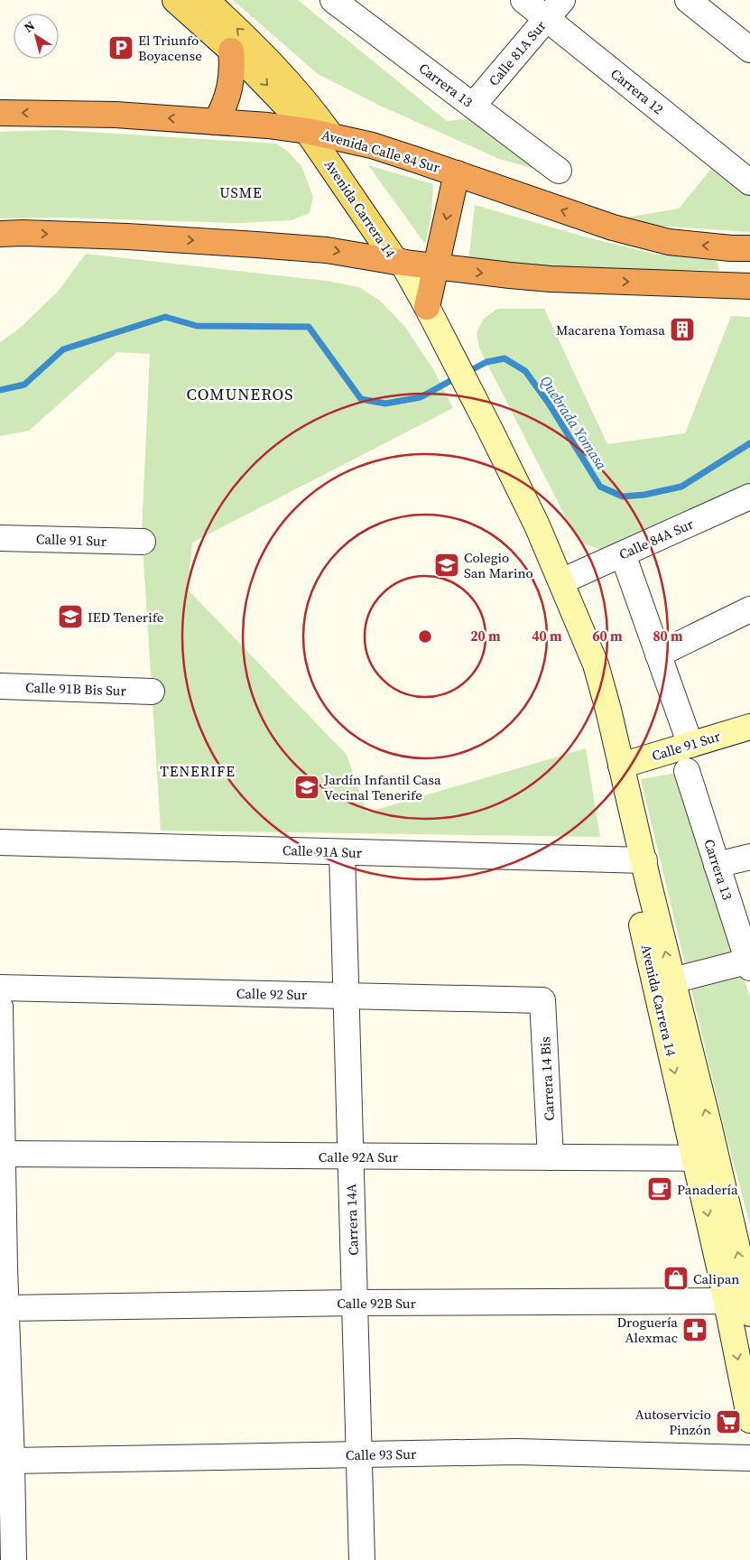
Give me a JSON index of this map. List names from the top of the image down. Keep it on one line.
{"streets":{"highway":["Avenida Calle 84 Sur"],"main road":["Avenida Carrera 14","Calle 91 Sur"],"street":["Calle 81A Sur","Carrera 13","Carrera 12","Calle 84A Sur","Calle 91B Bis Sur","Calle 91A Sur","Calle 92 Sur","Carrera 14 Bis","Calle 92A Sur","Carrera 14A","Calle 92B Sur","Calle 93 Sur"]},"crossings":[["Calle 81A Sur","Carrera 13"],["Calle 81A Sur","Carrera 12"],["Avenida Calle 84 Sur","Avenida Carrera 14"],["Avenida Carrera 14","Calle 84A Sur"],["Avenida Carrera 14","Calle 91 Sur"],["Avenida Carrera 14","Calle 91A Sur"],["Avenida Carrera 14","Calle 92A Sur"],["Avenida Carrera 14","Calle 92B Sur"],["Calle 91A Sur","Carrera 14A"],["Calle 92 Sur","Carrera 14 Bis"],["Calle 92 Sur","Carrera 14A"],["Carrera 14 Bis","Calle 92A Sur"],["Calle 92A Sur","Carrera 14A"],["Carrera 14A","Calle 92B Sur"],["Carrera 14A","Calle 93 Sur"]],"districts":["USME","COMUNEROS","TENERIFE"],"water":["Quebrada Yomasa"],"places":{"parking":["El Triunfo Boyacense"],"building":["Macarena Yomasa"],"school or university":["Colegio San Marino","IED Tenerife","Jardín Infantil Casa Vecinal Tenerife"],"cafe":["Panadería"],"shop":["Calipan"],"pharmacy":["Droguería Alexmac"],"supermarket":["Autoservicio Pinzón"]},"north":"top left","rings":["20 m","40 m","60 m","80 m"]}
